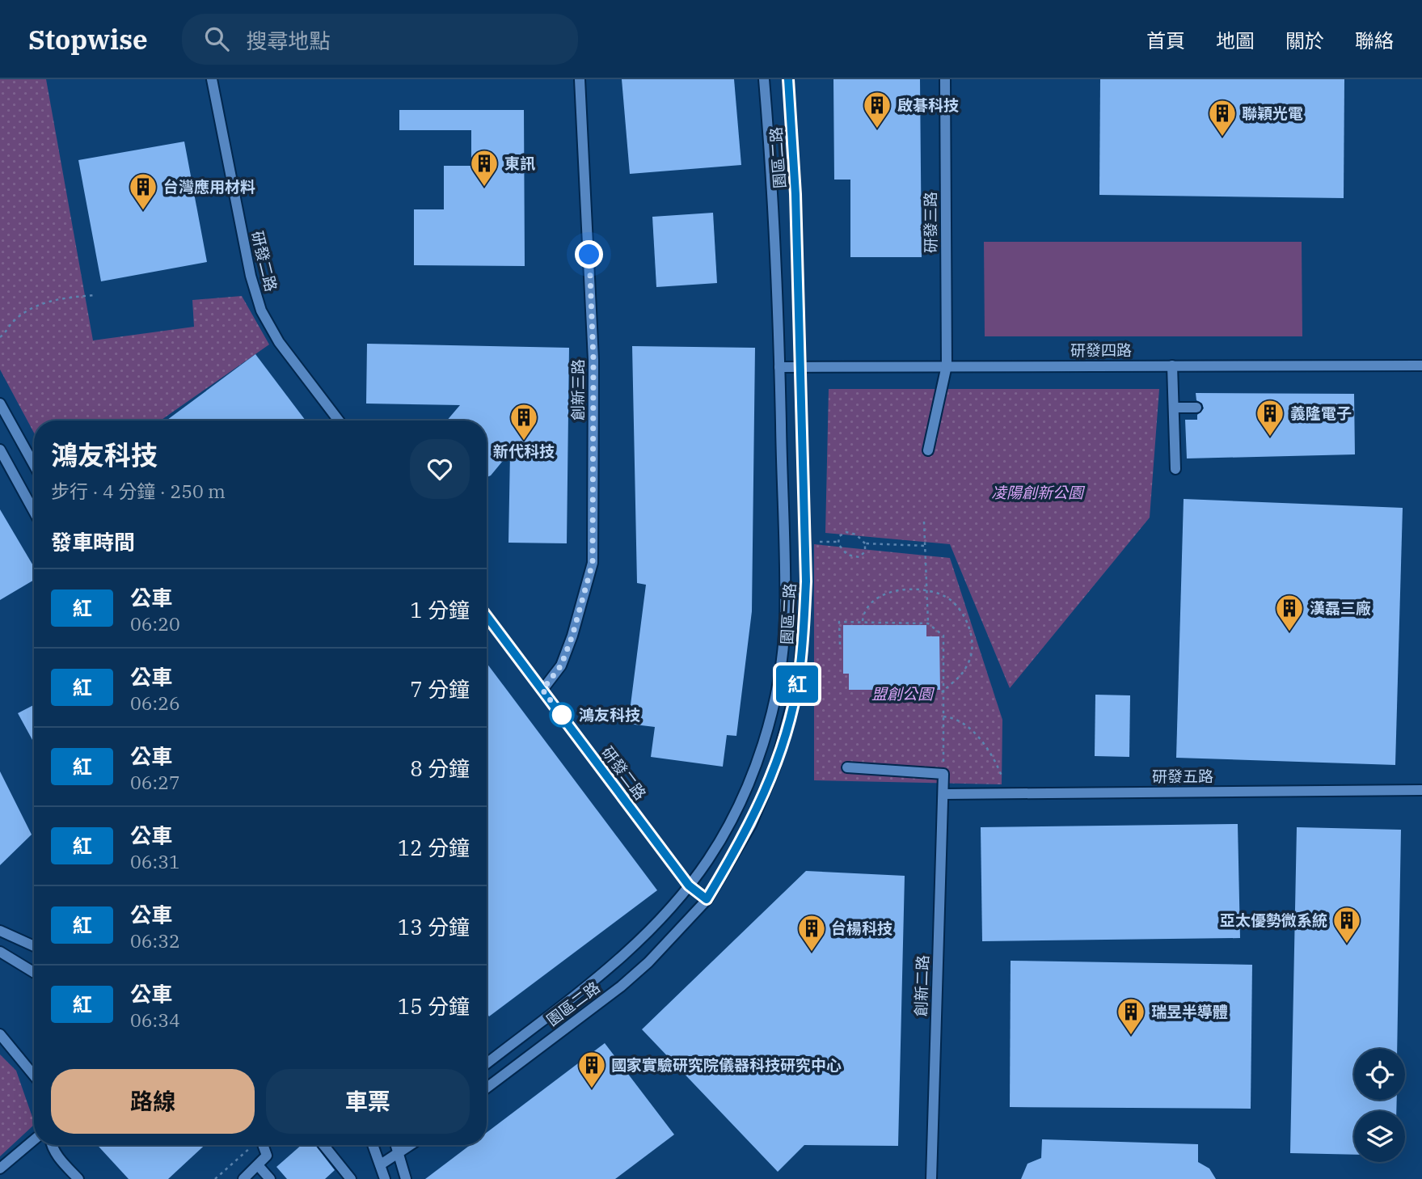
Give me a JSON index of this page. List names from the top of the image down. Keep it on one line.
{"streets":{"street":["園區二路","研發三路","研發二路","研發四路","創新三路","研發五路","創新二路"]},"crossings":[["園區二路","研發二路"],["園區二路","研發四路"],["研發三路","研發四路"],["研發二路","創新三路"],["研發五路","創新二路"]],"parks":["凌陽創新公園","盟創公園"],"places":{"building":["啟碁科技","聯穎光電","東訊","台灣應用材料","義隆電子","新代科技","漢磊三廠","亞太優勢微系統","台楊科技","瑞昱半導體","國家實驗研究院儀器科技研究中心"],"other":["鴻友科技"]},"lines":["bus line 紅"],"page":{"header":"Stopwise","search":"搜尋地點","nav":["首頁","地圖","關於","聯絡"],"on_map":"紅","heading":[["鴻友科技","步行 · 4 分鐘 · 250 m"],"發車時間"],"list":[{"mark":"紅","name":"公車","note":"06:20","value":"1 分鐘"},{"mark":"紅","name":"公車","note":"06:26","value":"7 分鐘"},{"mark":"紅","name":"公車","note":"06:27","value":"8 分鐘"},{"mark":"紅","name":"公車","note":"06:31","value":"12 分鐘"},{"mark":"紅","name":"公車","note":"06:32","value":"13 分鐘"},{"mark":"紅","name":"公車","note":"06:34","value":"15 分鐘"}],"buttons":["路線","車票"]}}
